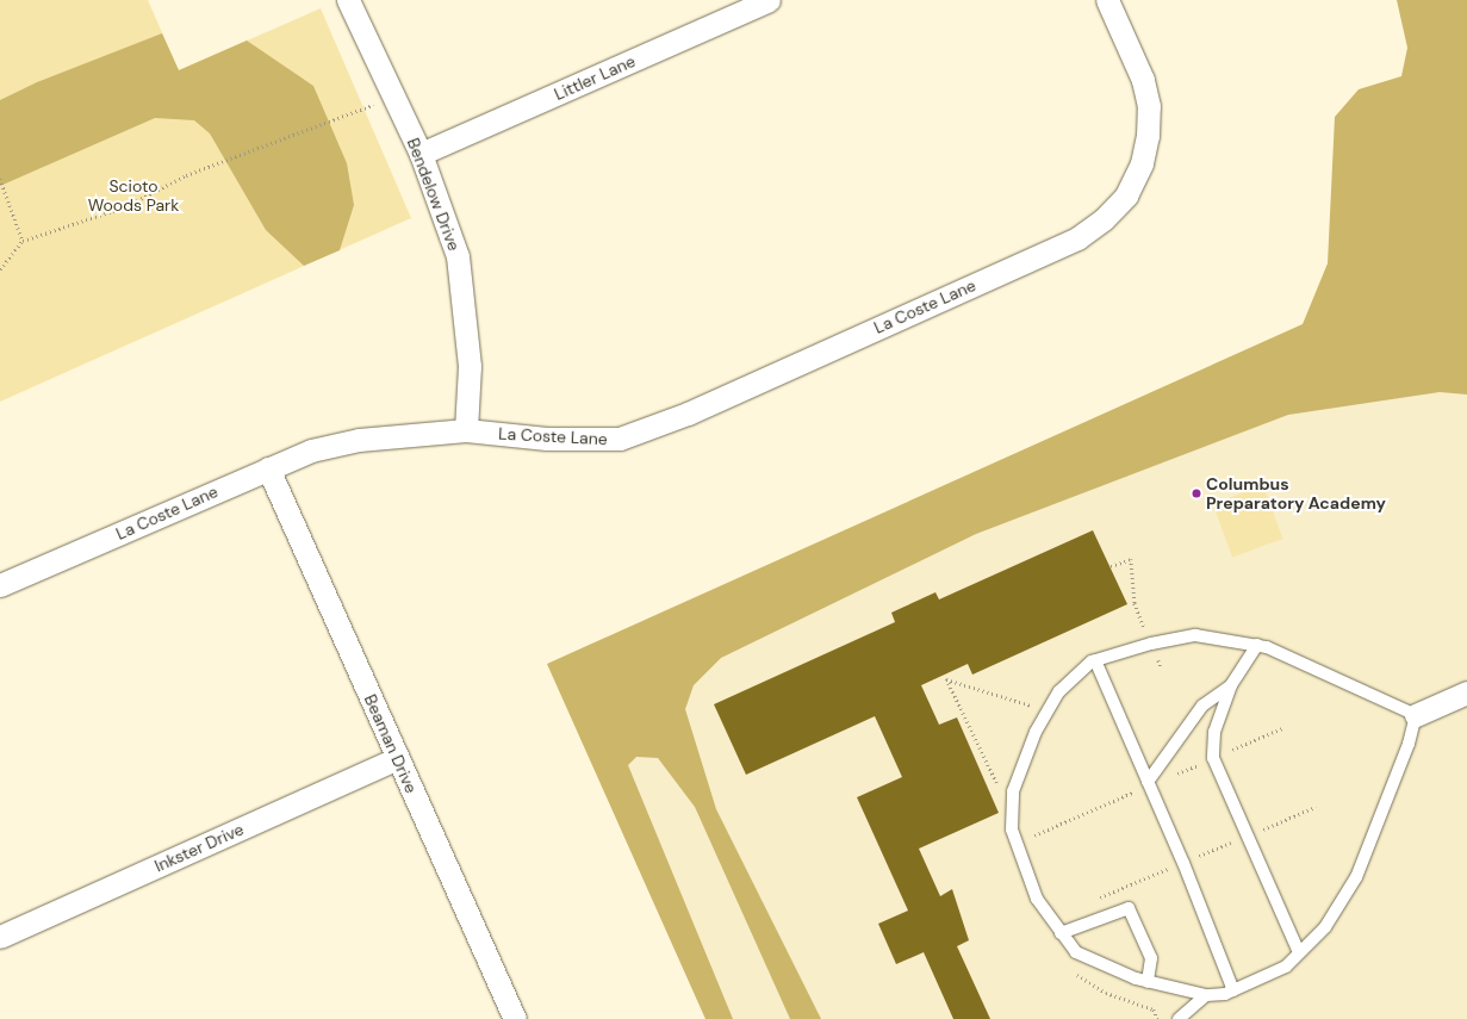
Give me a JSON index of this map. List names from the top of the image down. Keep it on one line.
{"streets":{"street":["Littler Lane","Bendelow Drive","La Coste Lane","Beaman Drive","Inkster Drive"]},"crossings":[["Littler Lane","Bendelow Drive"],["Bendelow Drive","La Coste Lane"],["La Coste Lane","Beaman Drive"],["Beaman Drive","Inkster Drive"]],"parks":["Scioto Woods Park"],"places":["Columbus Preparatory Academy"]}
